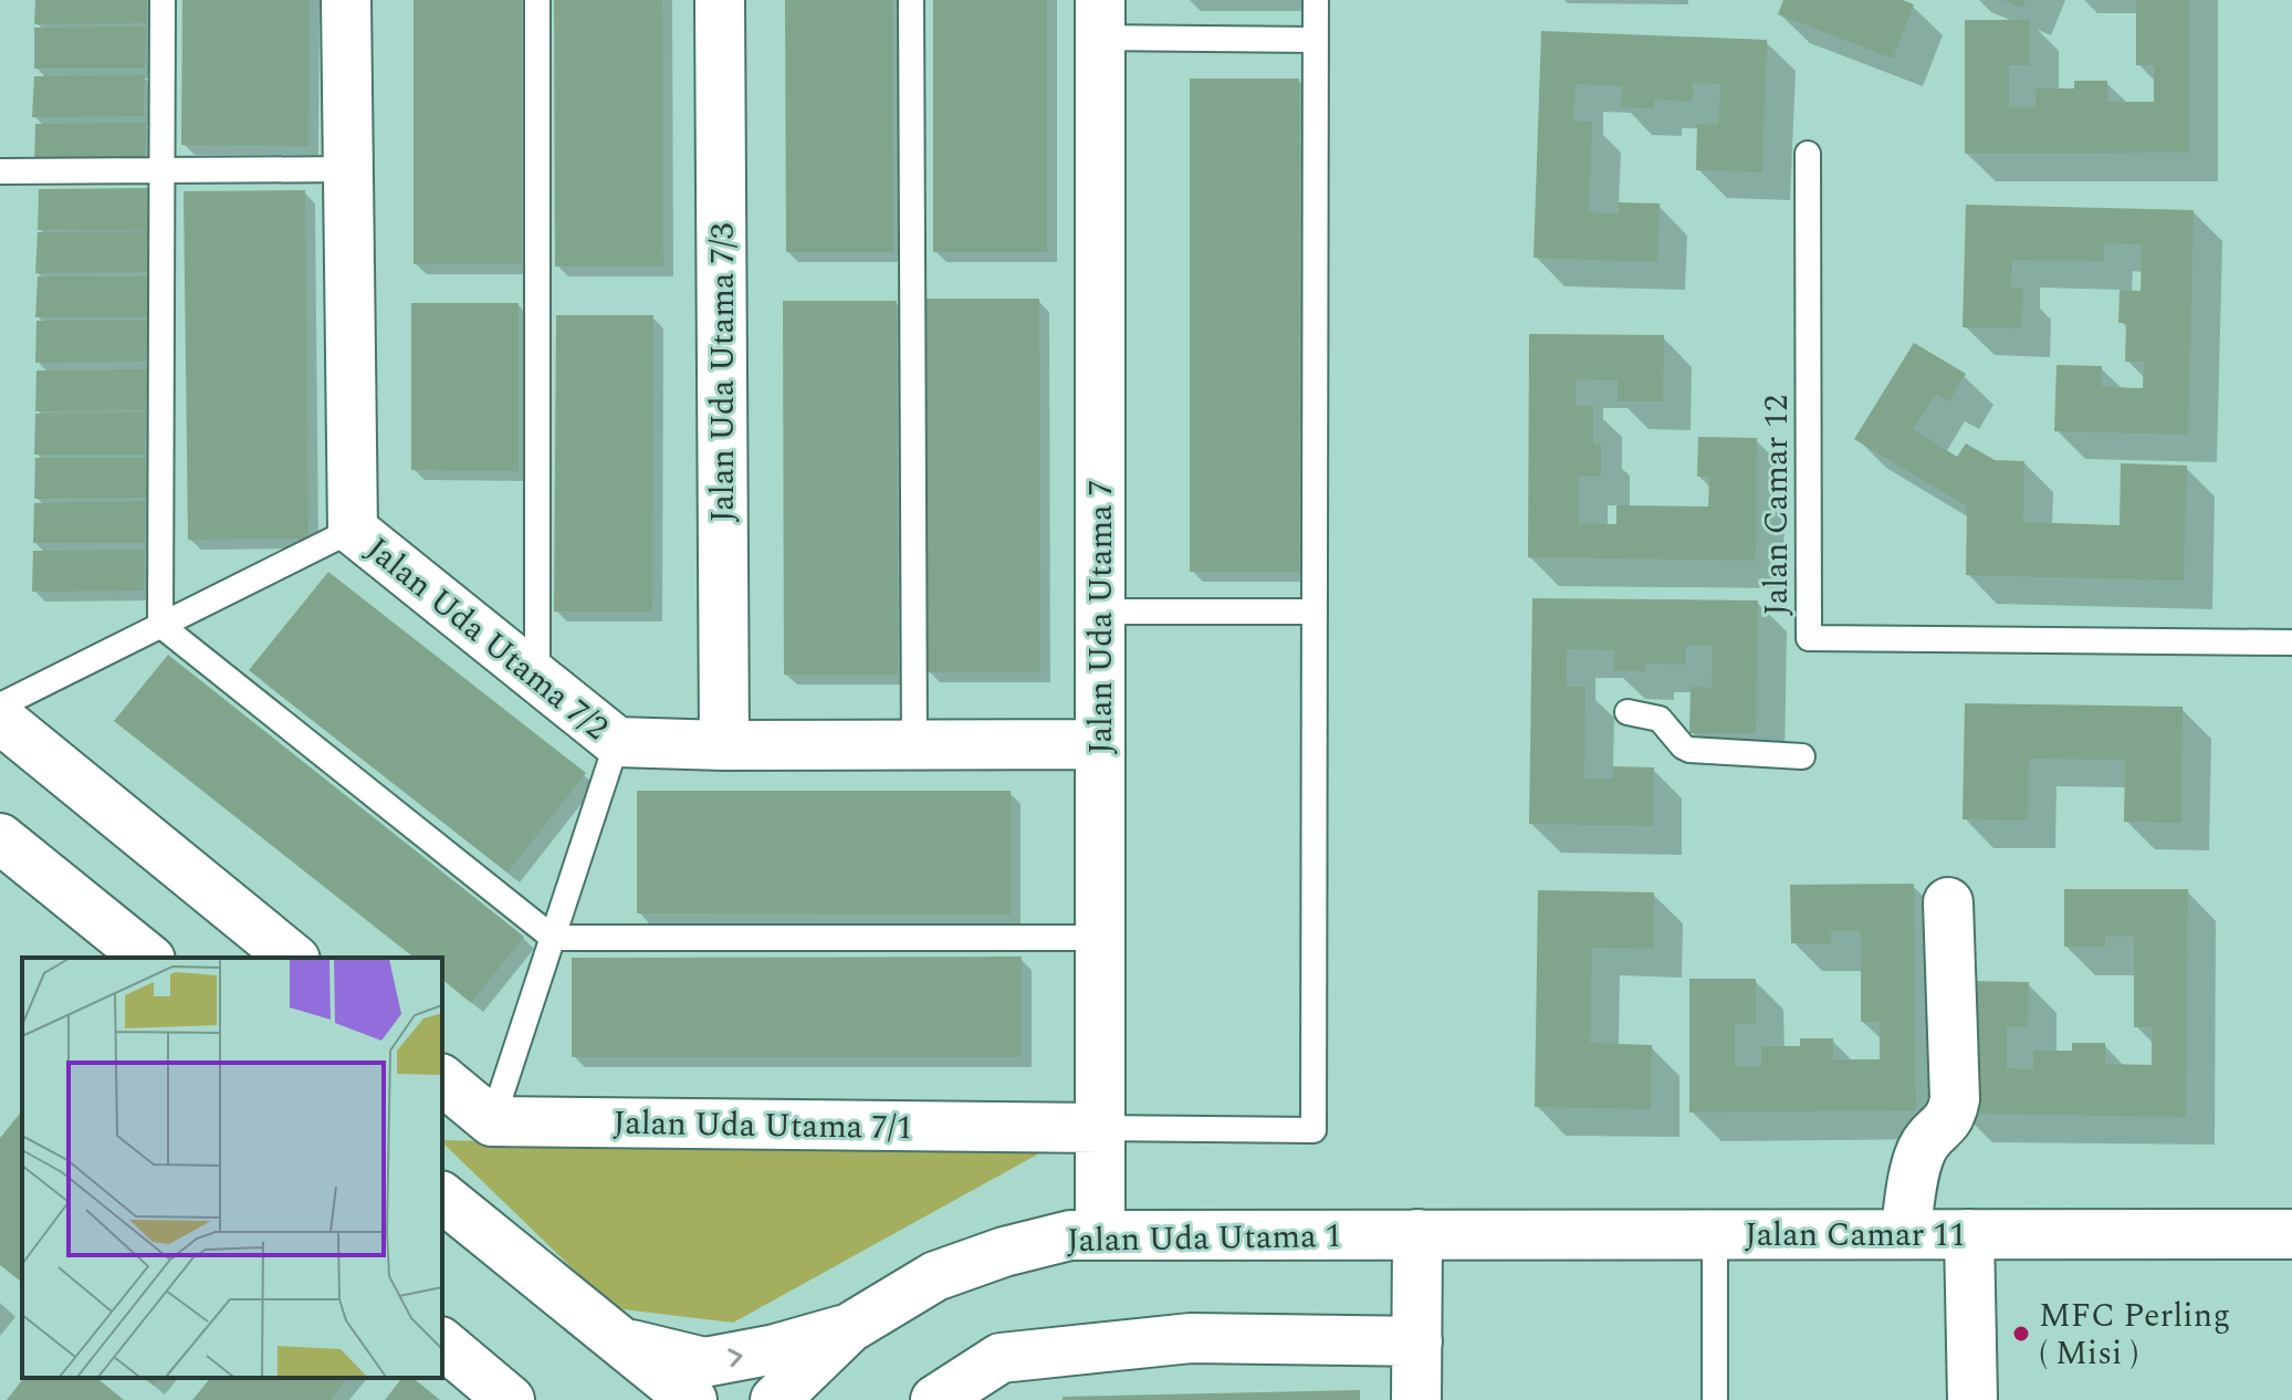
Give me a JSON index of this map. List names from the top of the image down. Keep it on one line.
{"streets":{"street":["Jalan Uda Utama 7/3","Jalan Uda Utama 7","Jalan Uda Utama 7/2","Jalan Uda Utama 7/1","Jalan Camar 11","Jalan Uda Utama 1"],"lane":["Jalan Camar 12"]},"crossings":[["Jalan Uda Utama 7/3","Jalan Uda Utama 7/2"],["Jalan Uda Utama 7","Jalan Uda Utama 7/2"],["Jalan Uda Utama 7","Jalan Uda Utama 7/1"],["Jalan Uda Utama 7","Jalan Uda Utama 1"],["Jalan Camar 11","Jalan Uda Utama 1"]],"places":["MFC Perling ( Misi )"]}
